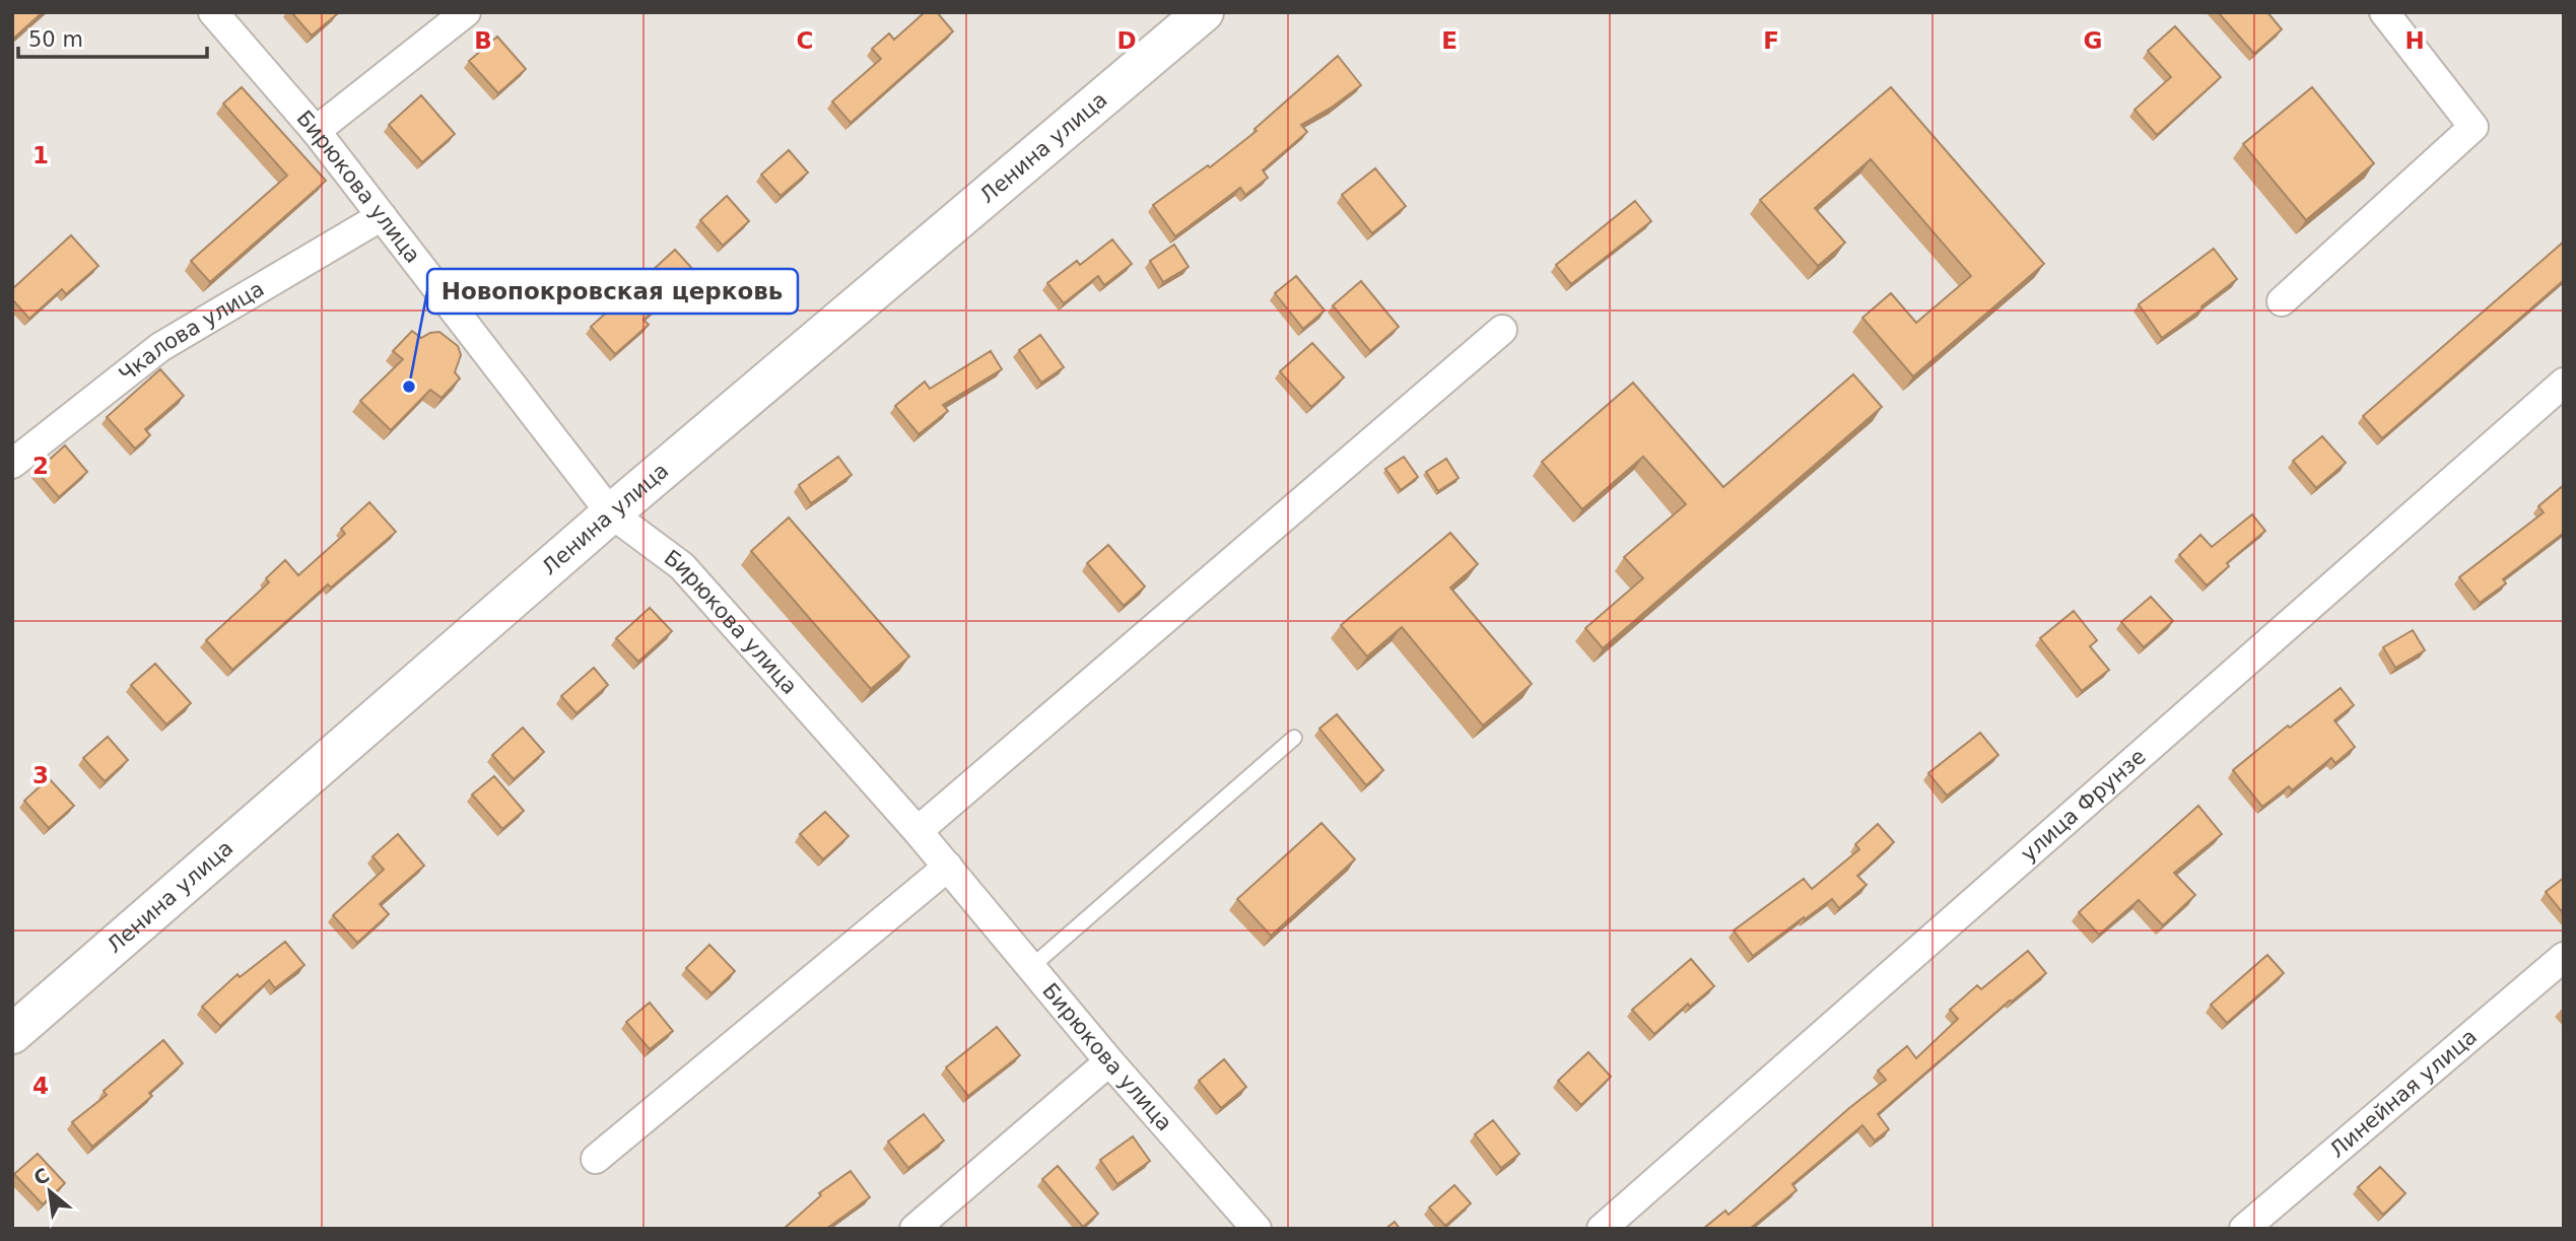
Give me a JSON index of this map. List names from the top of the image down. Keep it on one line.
{"streets":{"main road":["Ленина улица"],"street":["Бирюкова улица","Чкалова улица","улица Фрунзе","Линейная улица"]},"crossings":[["Ленина улица","Бирюкова улица"],["Бирюкова улица","Чкалова улица"]],"places":["Новопокровская церковь"],"scale_bar":"50 m","north":"top left","grid":{"columns":["B","C","D","E","F","G","H"],"rows":["1","2","3","4"]}}
